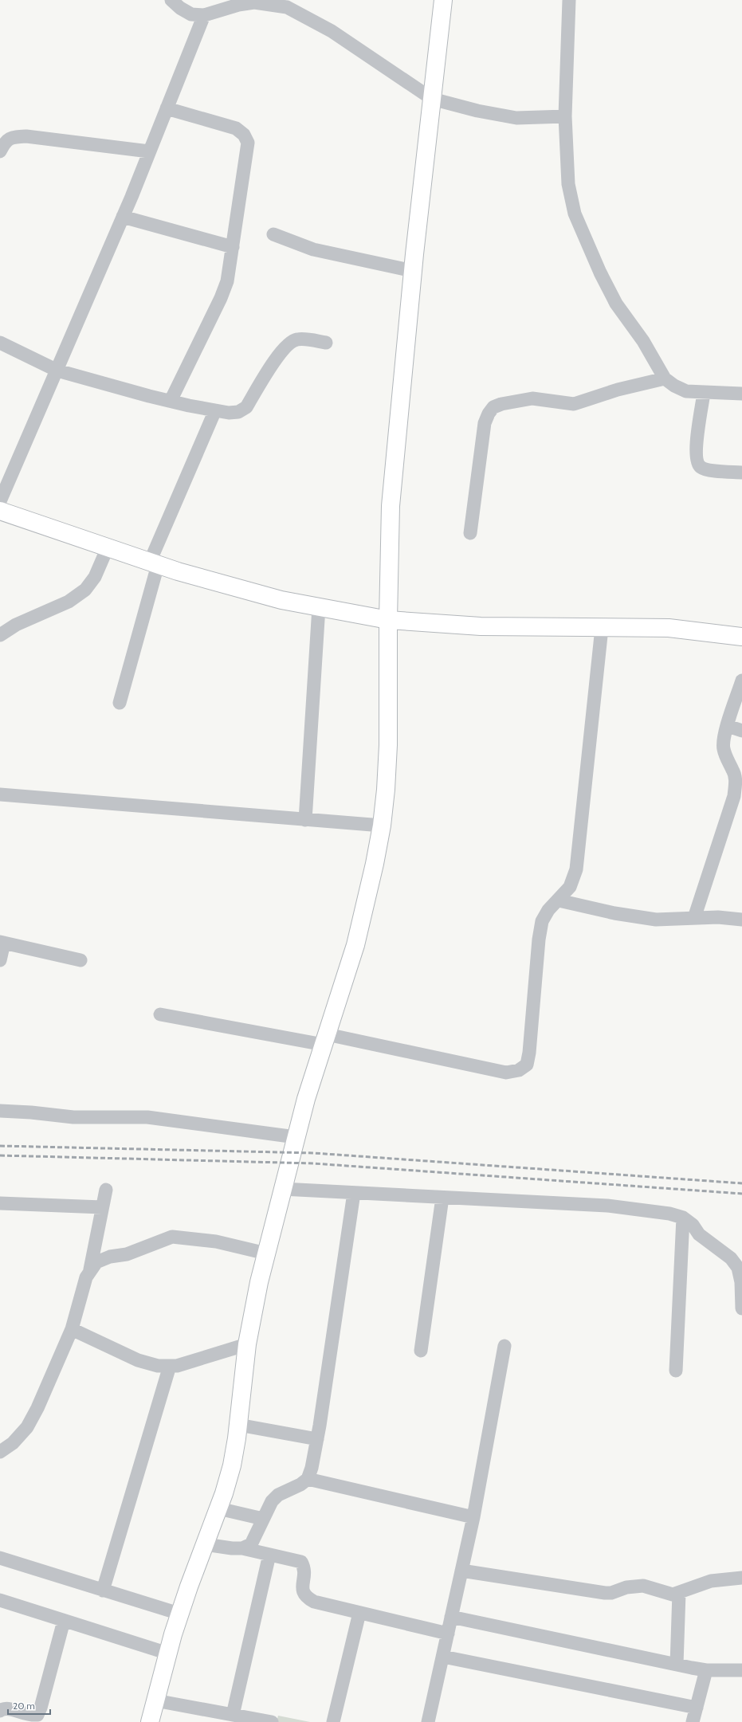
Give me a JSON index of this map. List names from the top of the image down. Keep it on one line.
{"scale_bar":"20 m"}
